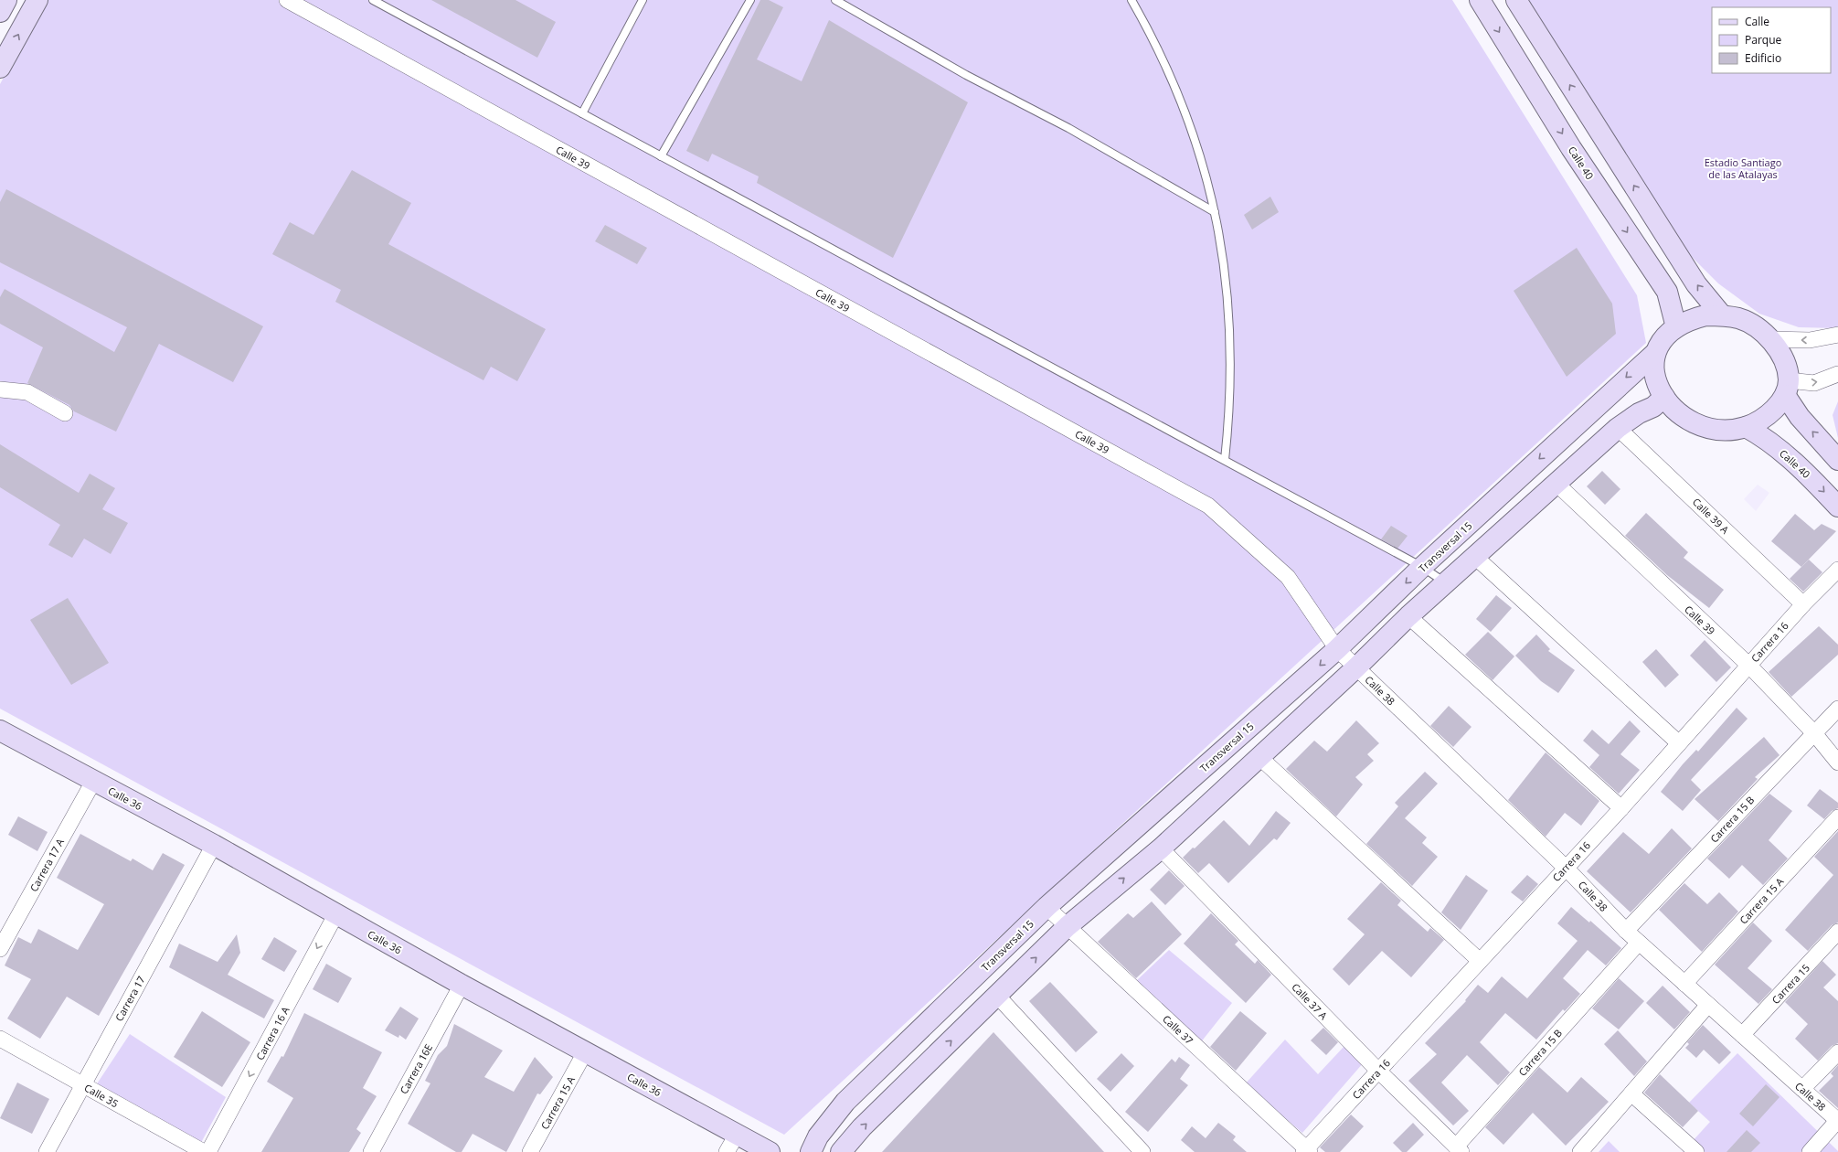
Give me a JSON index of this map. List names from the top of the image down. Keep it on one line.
{"streets":{"street":["Calle 39","Calle 40","Calle 39 A","Transversal 15","Carrera 16","Calle 38","Calle 36","Carrera 15 B","Carrera 17 A","Carrera 15 A","Carrera 15","Carrera 17","Calle 37 A","Calle 37","Carrera 16 A","Carrera 16E","Calle 35"]},"crossings":[["Calle 39","Transversal 15"],["Calle 39","Carrera 16"],["Calle 39","Calle 38"],["Calle 39","Carrera 15 B"],["Calle 40","Transversal 15"],["Calle 39 A","Carrera 16"],["Transversal 15","Calle 38"],["Transversal 15","Calle 37"],["Carrera 16","Calle 38"],["Carrera 16","Calle 37 A"],["Carrera 16","Calle 37"],["Calle 38","Carrera 15 B"],["Calle 38","Carrera 15 A"],["Calle 38","Carrera 15"],["Calle 36","Carrera 17 A"],["Calle 36","Carrera 15 A"],["Calle 36","Carrera 17"],["Calle 36","Carrera 16 A"],["Calle 36","Carrera 16E"],["Carrera 15 B","Calle 37 A"],["Carrera 17","Calle 35"]],"one_way":["Carrera 16 A"],"parks":["Estadio Santiago de las Atalayas"],"legend":["Calle","Parque","Edificio"]}
